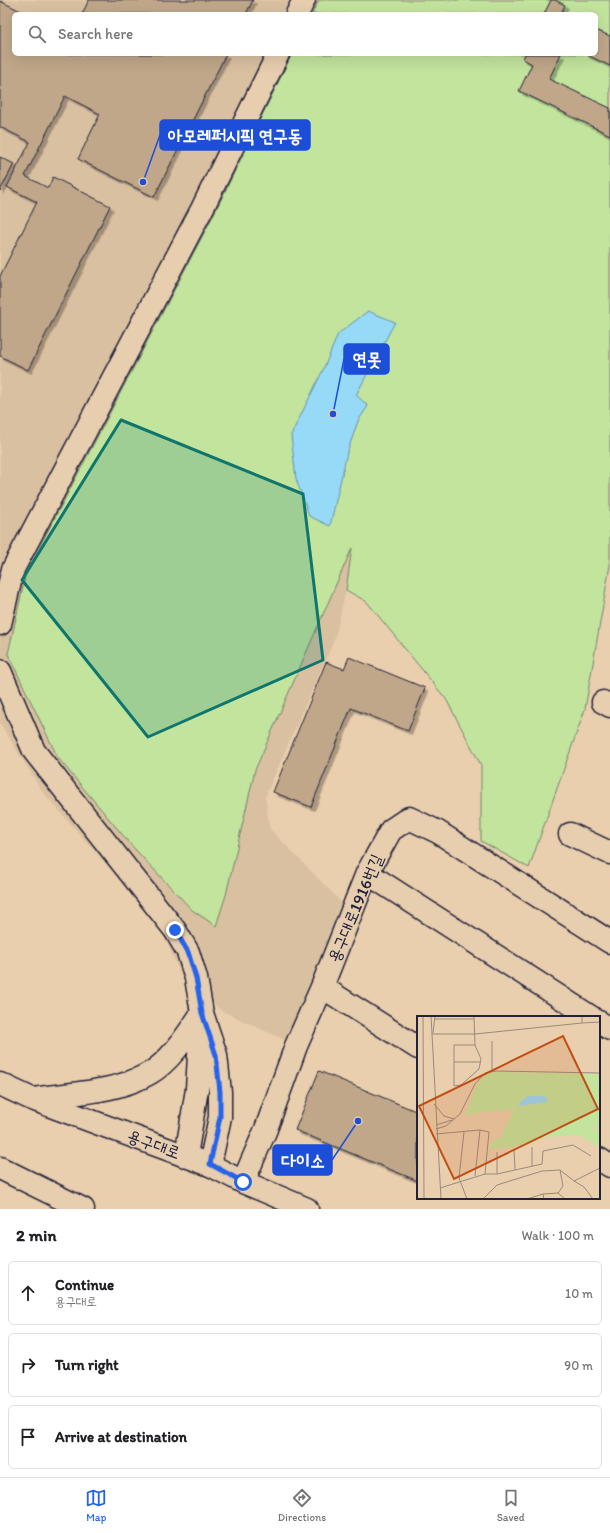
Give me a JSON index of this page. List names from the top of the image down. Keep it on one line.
{"streets":{"main road":["용구대로1916번길","용구대로"]},"crossings":[["용구대로1916번길","용구대로"]],"places":["아모레퍼시픽 연구동","연못","다이소"],"page":{"search":"Search here","heading":["2 min","Walk · 100 m"],"list":[["Continue","용구대로","10 m"],["Turn right","90 m"],"Arrive at destination"],"nav":["Map","Directions","Saved"]}}
